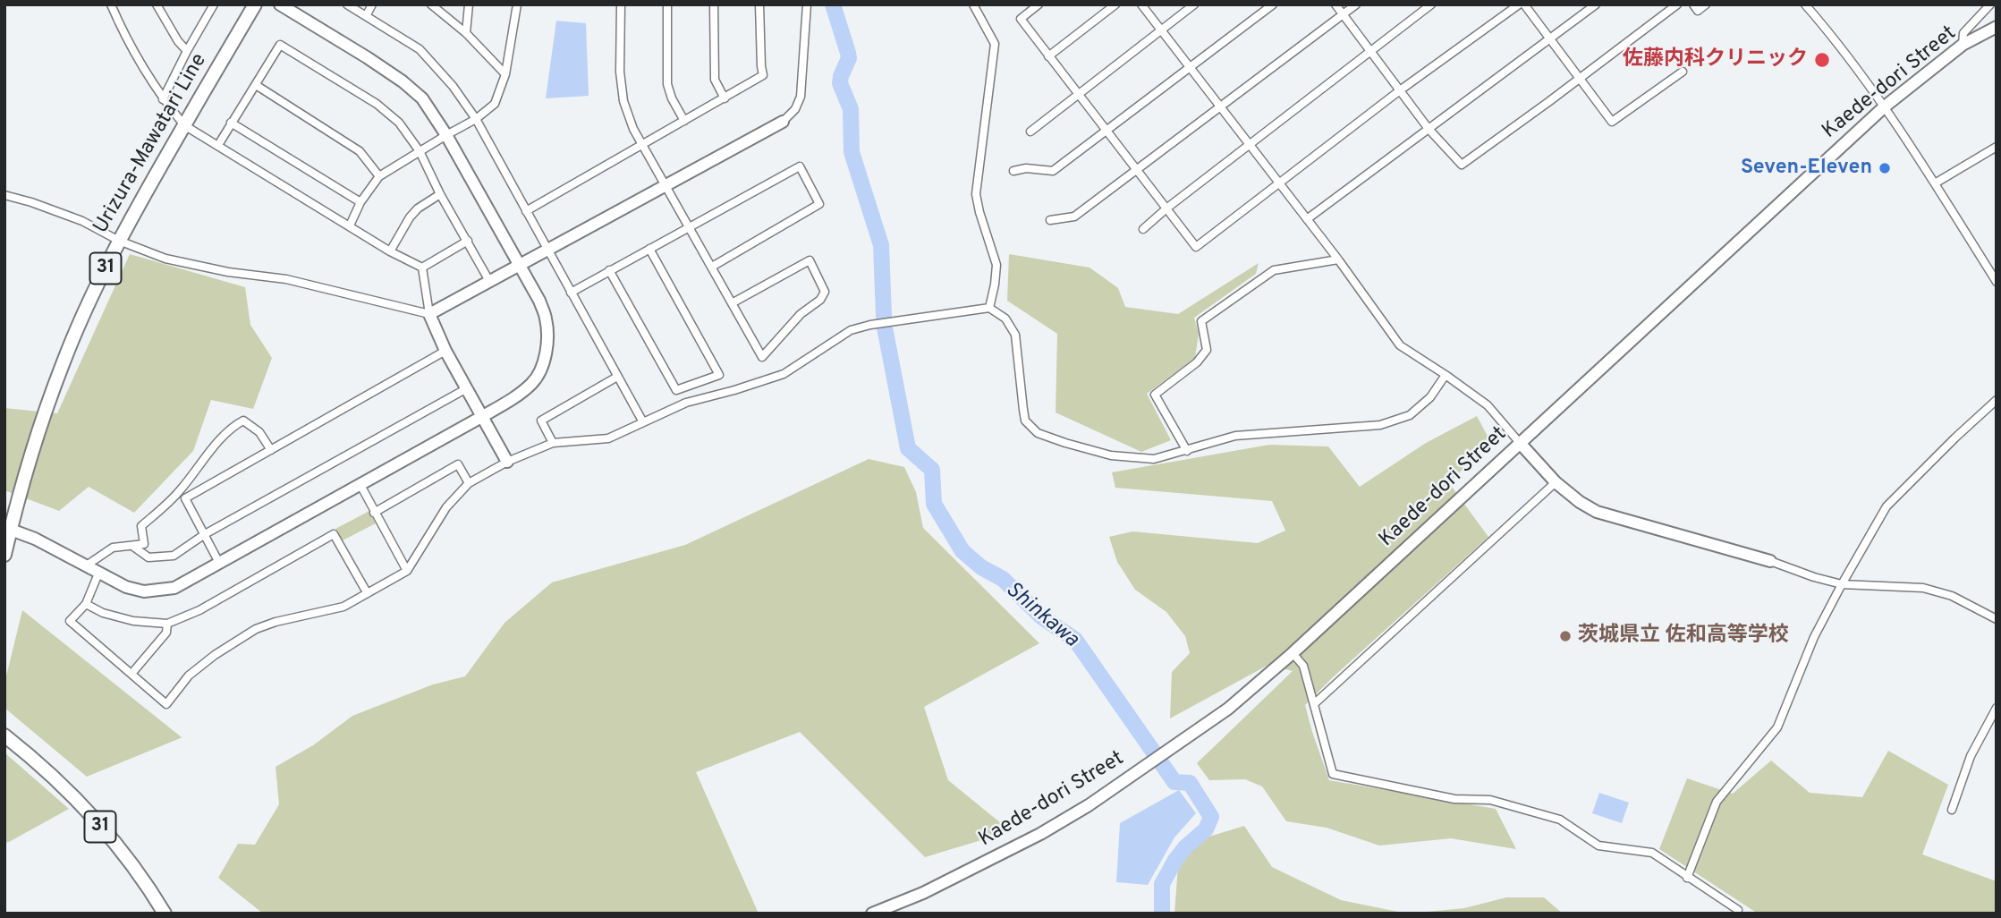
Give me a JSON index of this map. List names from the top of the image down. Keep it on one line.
{"streets":{"main road":["Urizura-Mawatari Line","31"],"street":["Kaede-dori Street"]},"water":["Shinkawa"],"places":["佐藤内科クリニック","Seven-Eleven","茨城県立 佐和高等学校"]}
